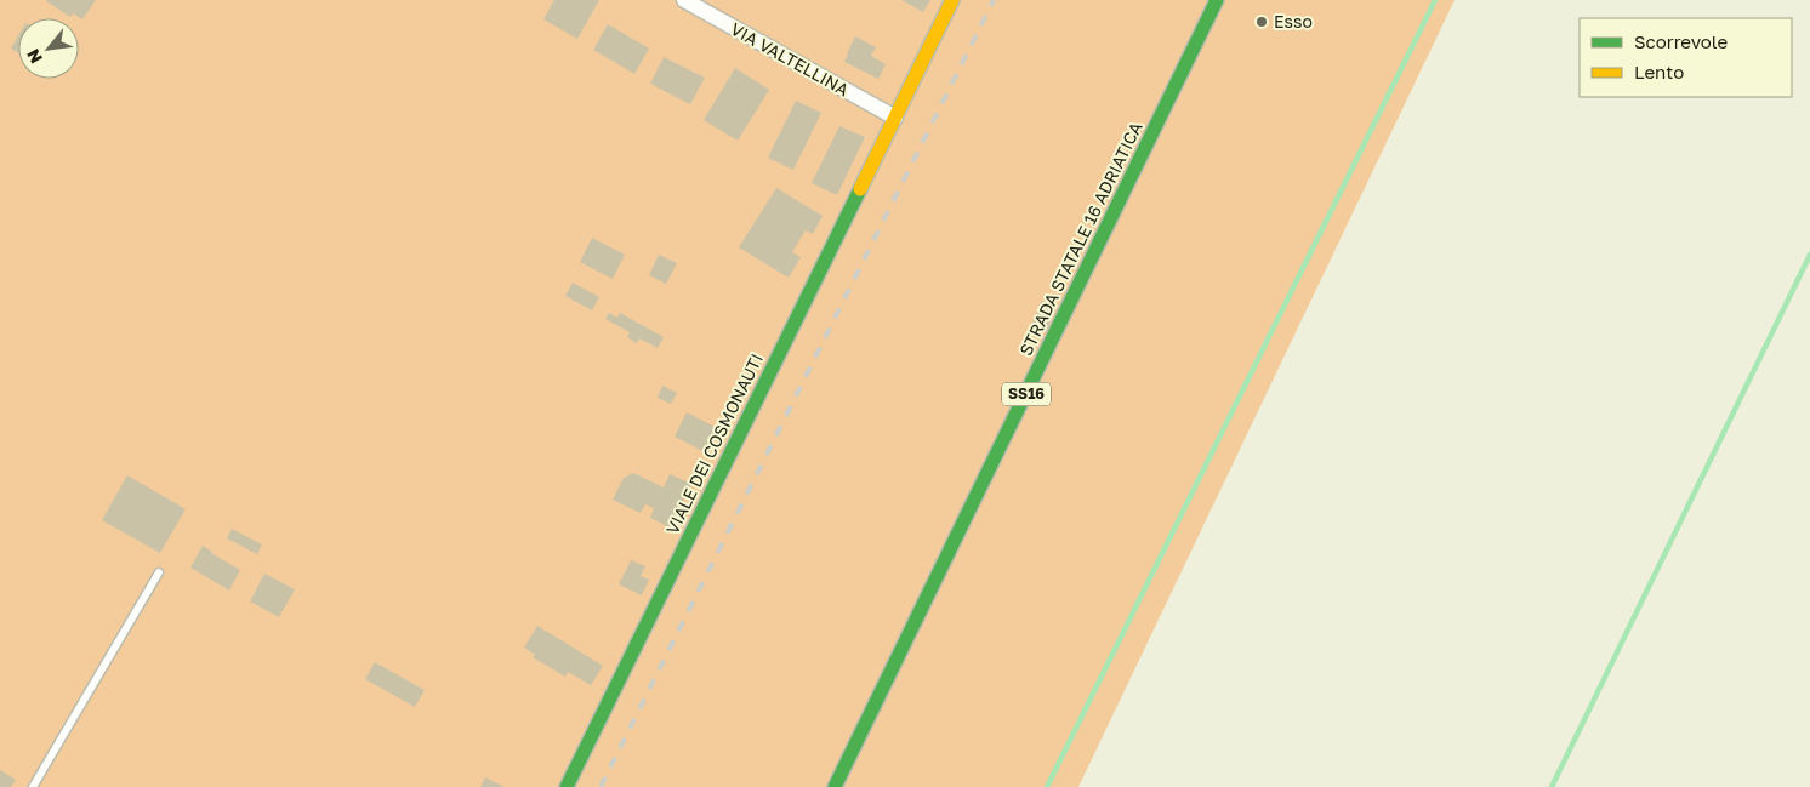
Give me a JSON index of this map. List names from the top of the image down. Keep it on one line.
{"streets":{"street":["VIA VALTELLINA","STRADA STATALE 16 ADRIATICA","SS16","VIALE DEI COSMONAUTI"]},"crossings":[["VIA VALTELLINA","VIALE DEI COSMONAUTI"]],"places":["Esso"],"legend":["Scorrevole","Lento"],"north":"bottom left"}
